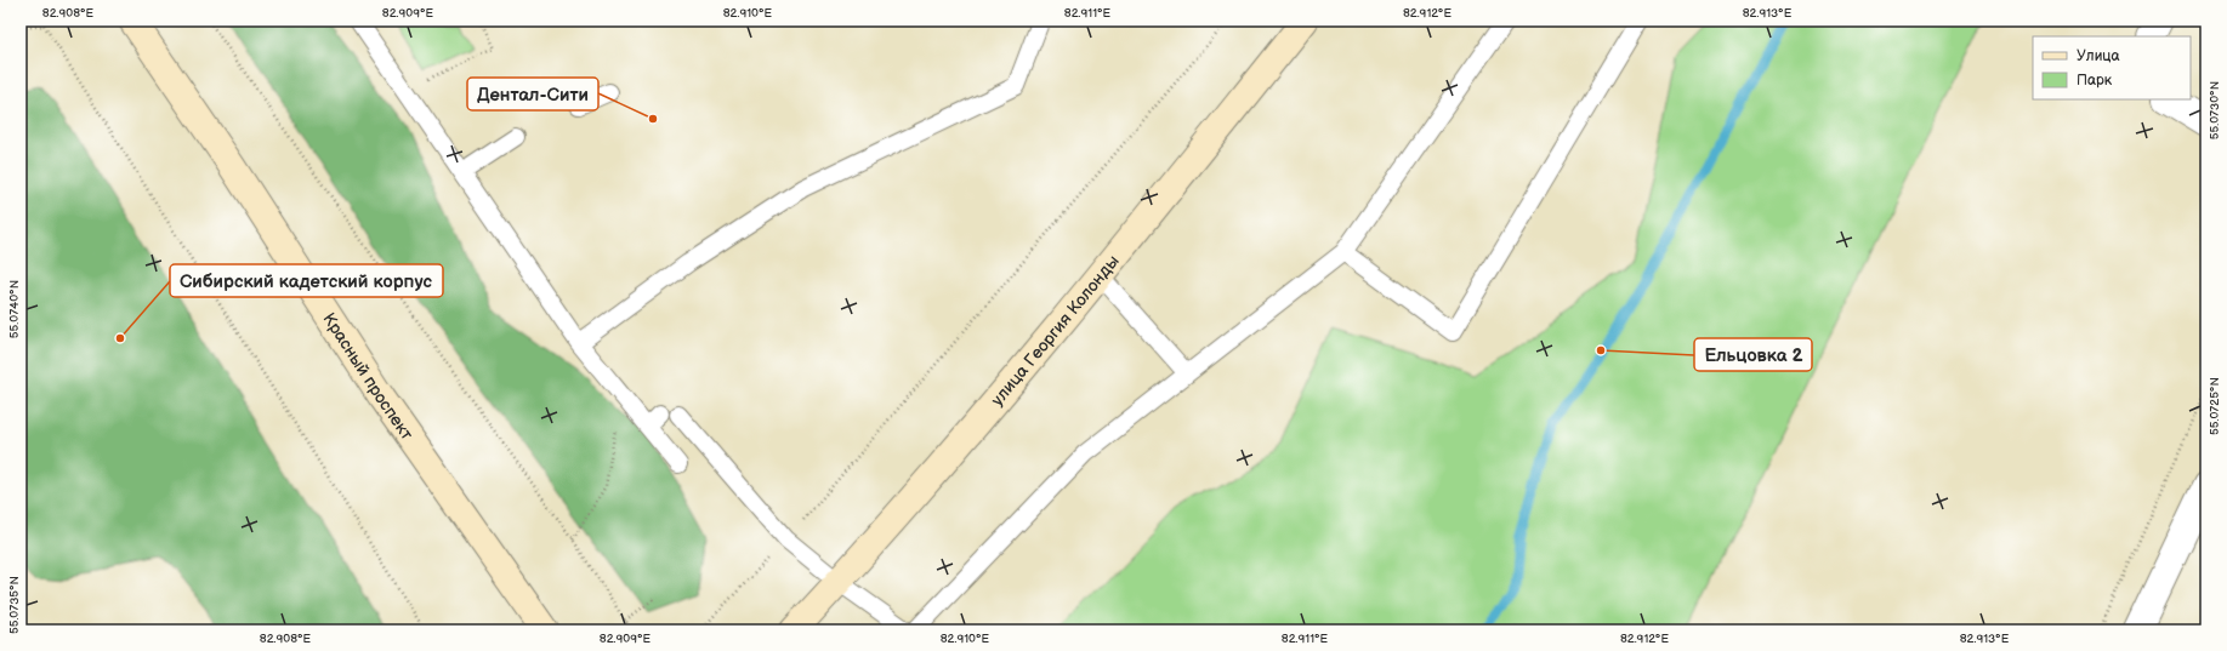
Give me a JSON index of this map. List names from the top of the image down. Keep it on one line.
{"streets":{"main road":["улица Георгия Колонды","Красный проспект"]},"places":["Дентал-Сити","Сибирский кадетский корпус","Ельцовка 2"],"legend":["Улица","Парк"],"coordinates":["82.908°E","82.909°E","82.910°E","82.911°E","82.912°E","82.913°E","55.0730°N","55.0740°N","55.0725°N","55.0735°N"]}
